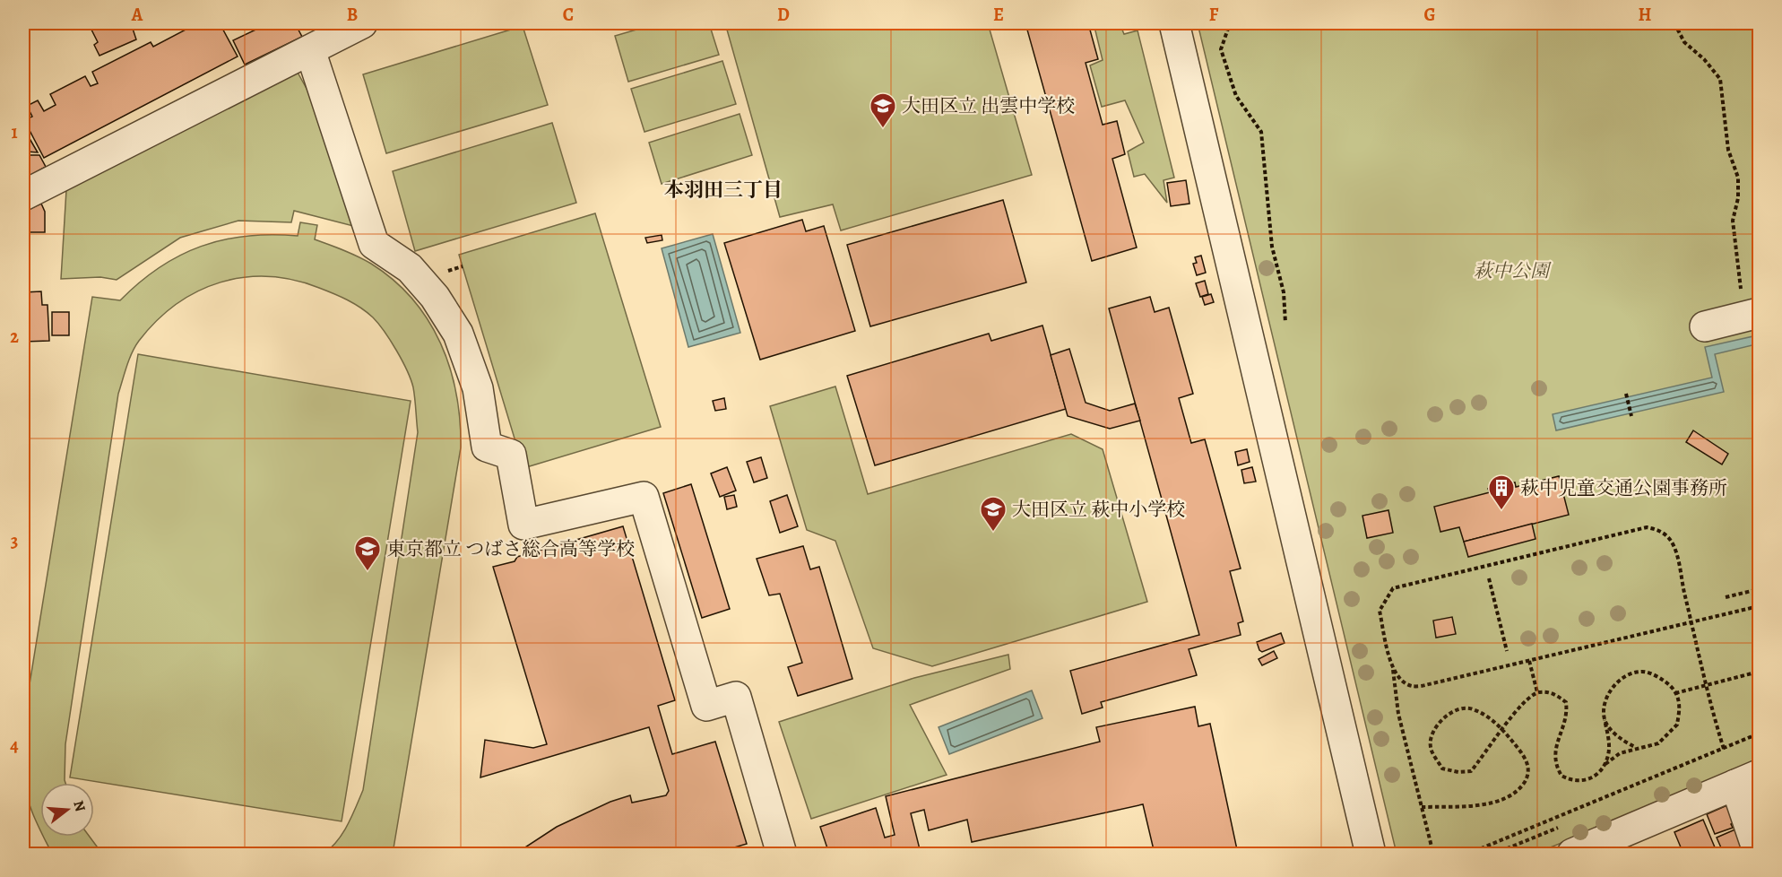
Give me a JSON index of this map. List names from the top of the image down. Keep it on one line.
{"districts":["本羽田三丁目"],"parks":["萩中公園"],"places":{"school or university":["大田区立 出雲中学校","大田区立 萩中小学校","東京都立 つばさ総合高等学校"],"building":["萩中児童交通公園事務所"]},"north":"right","grid":{"columns":["A","B","C","D","E","F","G","H"],"rows":["1","2","3","4"]}}
